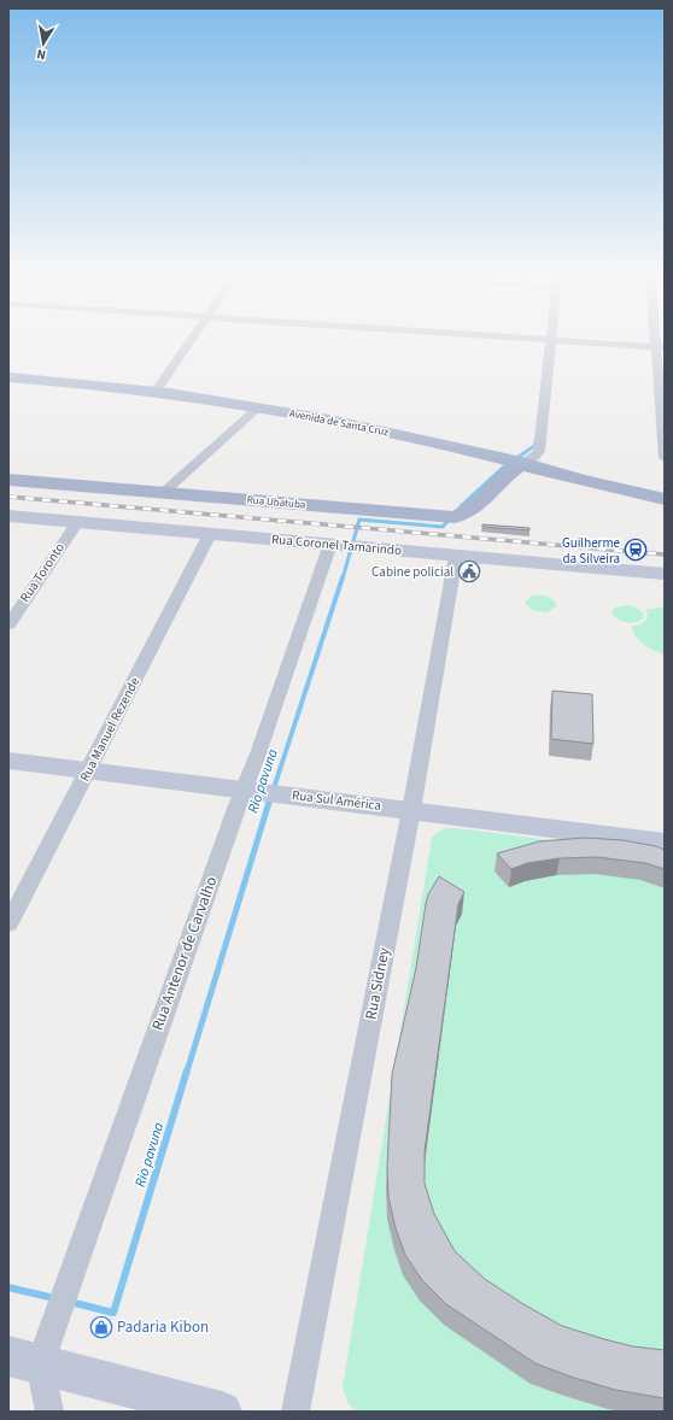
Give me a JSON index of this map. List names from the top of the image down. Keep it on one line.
{"streets":{"main road":["Avenida de Santa Cruz","Rua Ubatuba","Rua Coronel Tamarindo","Rua Sul América"],"street":["Rua Toronto","Rua Manuel Rezende","Rua Antenor de Carvalho","Rua Sidney"]},"crossings":[["Avenida de Santa Cruz","Rua Ubatuba"],["Rua Coronel Tamarindo","Rua Toronto"],["Rua Coronel Tamarindo","Rua Manuel Rezende"],["Rua Coronel Tamarindo","Rua Antenor de Carvalho"],["Rua Coronel Tamarindo","Rua Sidney"],["Rua Manuel Rezende","Rua Sul América"],["Rua Sul América","Rua Antenor de Carvalho"],["Rua Sul América","Rua Sidney"]],"water":["Rio pavuna"],"places":{"station":["Guilherme da Silveira"],"public building":["Cabine policial"],"shop":["Padaria Kibon"]},"north":"bottom"}
